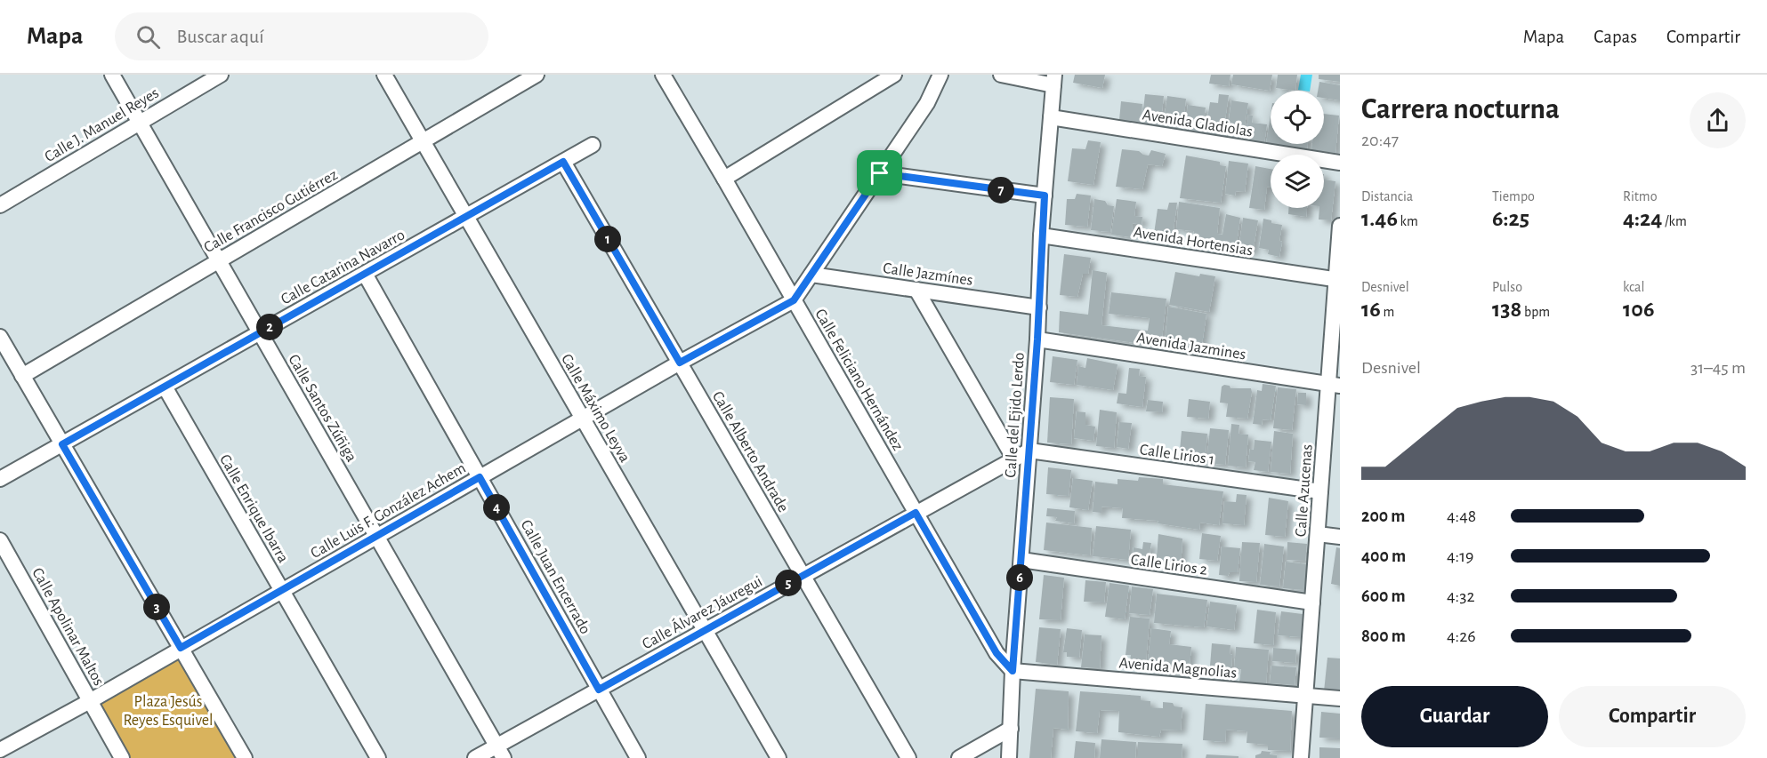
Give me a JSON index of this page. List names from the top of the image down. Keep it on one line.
{"streets":{"street":["Avenida Gladiolas","Calle J. Manuel Reyes","Calle Francisco Gutiérrez","Avenida Hortensias","Calle Catarina Navarro","Calle Jazmínes","Avenida Jazmines","Calle Feliciano Hernández","Calle Santos Zúñiga","Calle Máximo Leyva","Calle del Ejido Lerdo","Calle Alberto Andrade","Calle Lirios 1","Calle Azucenas","Calle Enrique Ibarra","Calle Luis F. González Achem","Calle Lirios 2","Calle Juan Encerrado","Calle Álvarez Jáuregui","Calle Apolinar Maltos","Avenida Magnolias"]},"crossings":[["Avenida Gladiolas","Calle del Ejido Lerdo"],["Calle J. Manuel Reyes","Calle Santos Zúñiga"],["Calle Francisco Gutiérrez","Calle Santos Zúñiga"],["Calle Francisco Gutiérrez","Calle Máximo Leyva"],["Avenida Hortensias","Calle del Ejido Lerdo"],["Avenida Hortensias","Calle Azucenas"],["Calle Catarina Navarro","Calle Santos Zúñiga"],["Calle Catarina Navarro","Calle Máximo Leyva"],["Calle Catarina Navarro","Calle Alberto Andrade"],["Calle Catarina Navarro","Calle Enrique Ibarra"],["Calle Catarina Navarro","Calle Juan Encerrado"],["Calle Jazmínes","Calle del Ejido Lerdo"],["Avenida Jazmines","Calle del Ejido Lerdo"],["Avenida Jazmines","Calle Azucenas"],["Calle Feliciano Hernández","Calle del Ejido Lerdo"],["Calle Feliciano Hernández","Calle Luis F. González Achem"],["Calle Feliciano Hernández","Calle Álvarez Jáuregui"],["Calle Feliciano Hernández","Avenida Magnolias"],["Calle Santos Zúñiga","Calle Luis F. González Achem"],["Calle Santos Zúñiga","Calle Álvarez Jáuregui"],["Calle Máximo Leyva","Calle Luis F. González Achem"],["Calle Máximo Leyva","Calle Álvarez Jáuregui"],["Calle del Ejido Lerdo","Calle Lirios 1"],["Calle del Ejido Lerdo","Calle Lirios 2"],["Calle del Ejido Lerdo","Calle Álvarez Jáuregui"],["Calle del Ejido Lerdo","Avenida Magnolias"],["Calle Alberto Andrade","Calle Luis F. González Achem"],["Calle Alberto Andrade","Calle Álvarez Jáuregui"],["Calle Lirios 1","Calle Azucenas"],["Calle Lirios 1","Calle Álvarez Jáuregui"],["Calle Azucenas","Calle Lirios 2"],["Calle Azucenas","Avenida Magnolias"],["Calle Enrique Ibarra","Calle Luis F. González Achem"],["Calle Luis F. González Achem","Calle Juan Encerrado"],["Calle Luis F. González Achem","Calle Apolinar Maltos"],["Calle Juan Encerrado","Calle Álvarez Jáuregui"]],"parks":["Plaza Jesús Reyes Esquivel"],"page":{"header":"Mapa","search":"Buscar aquí","nav":["Mapa","Capas","Compartir"],"heading":["Carrera nocturna","20:47"],"stats":[["Distancia","1.46 km"],["Tiempo","6:25"],["Ritmo","4:24 /km"],["Desnivel","16 m"],["Pulso","138 bpm"],["kcal","106"]],"pins":["7","1","2","4","6","5","3"],"chart":["Desnivel","31–45 m"],"list":[{"name":"200 m","note":"4:48"},{"name":"400 m","note":"4:19"},{"name":"600 m","note":"4:32"},{"name":"800 m","note":"4:26"}],"buttons":["Guardar","Compartir"]}}
